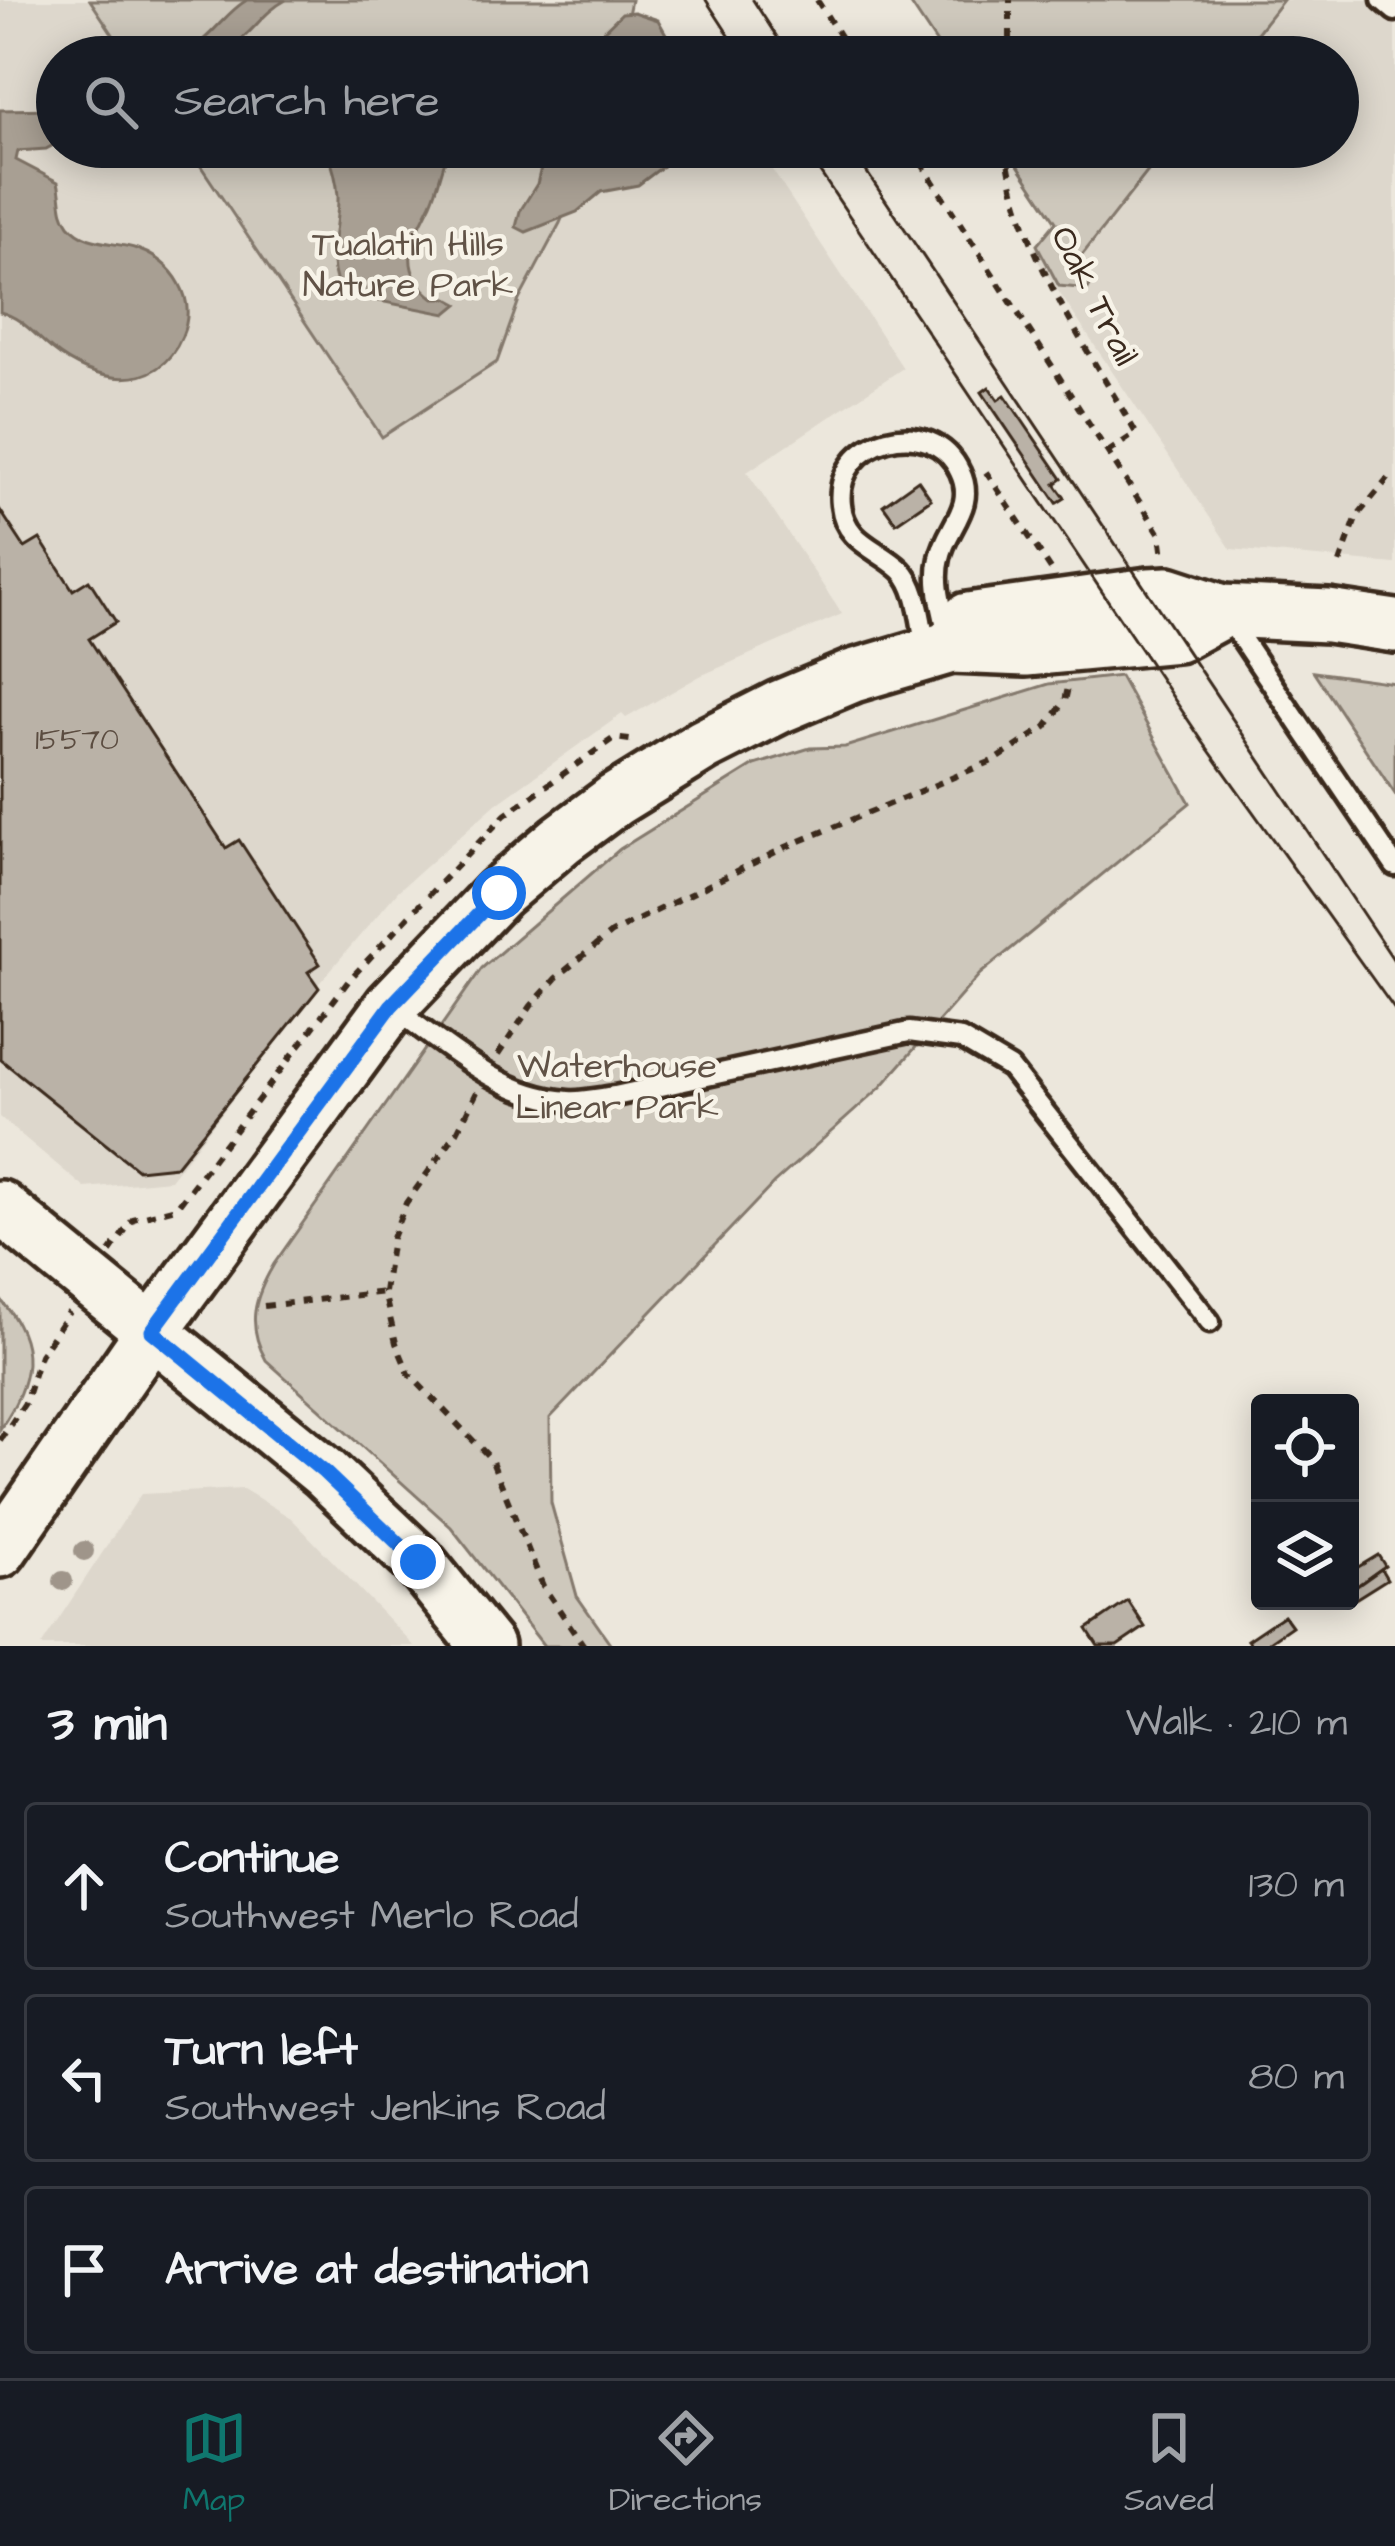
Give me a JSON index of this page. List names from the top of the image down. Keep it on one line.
{"streets":{"path":["Oak Trail"]},"parks":["Tualatin Hills Nature Park","Waterhouse Linear Park"],"house_numbers":["15570"],"page":{"search":"Search here","heading":["3 min","Walk · 210 m"],"list":[["Continue","Southwest Merlo Road","130 m"],["Turn left","Southwest Jenkins Road","80 m"],"Arrive at destination"],"nav":["Map","Directions","Saved"]}}
